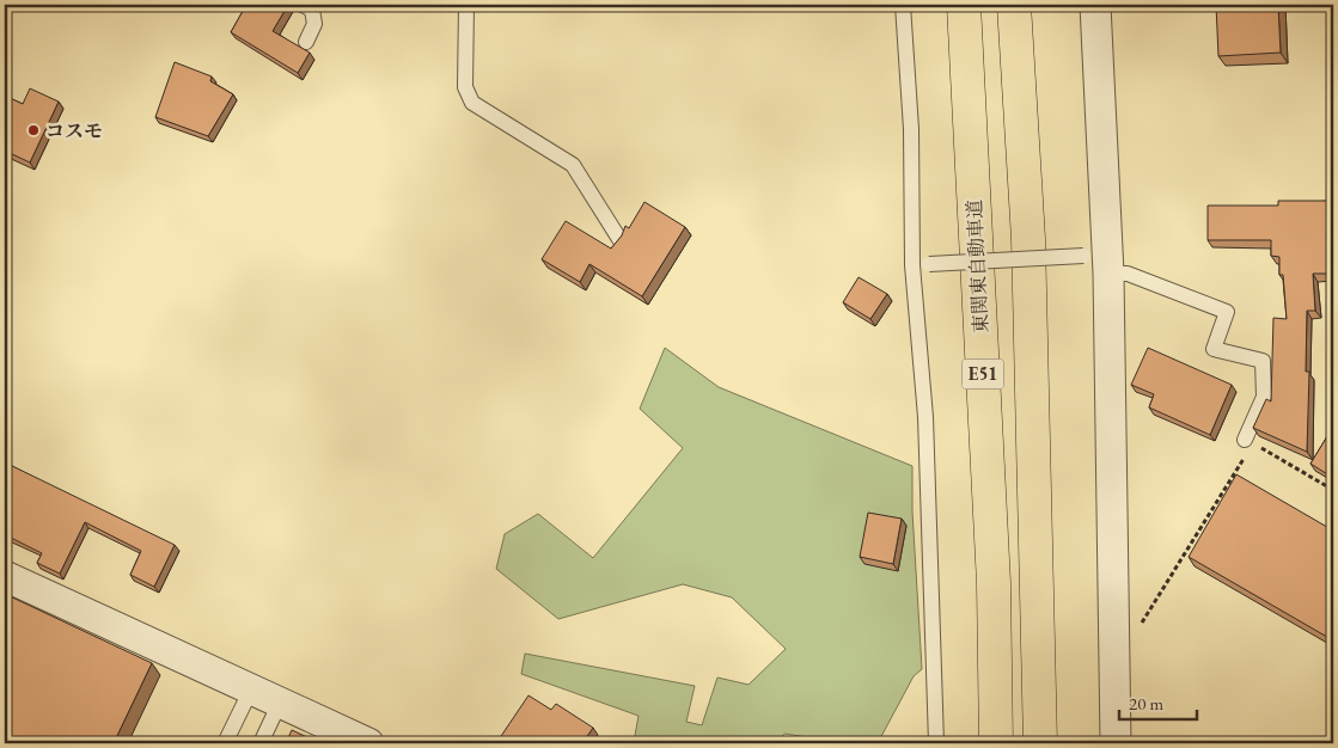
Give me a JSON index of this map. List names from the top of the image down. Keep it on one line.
{"streets":{"highway":["東関東自動車道","E51"]},"places":["コスモ"],"scale_bar":"20 m"}
